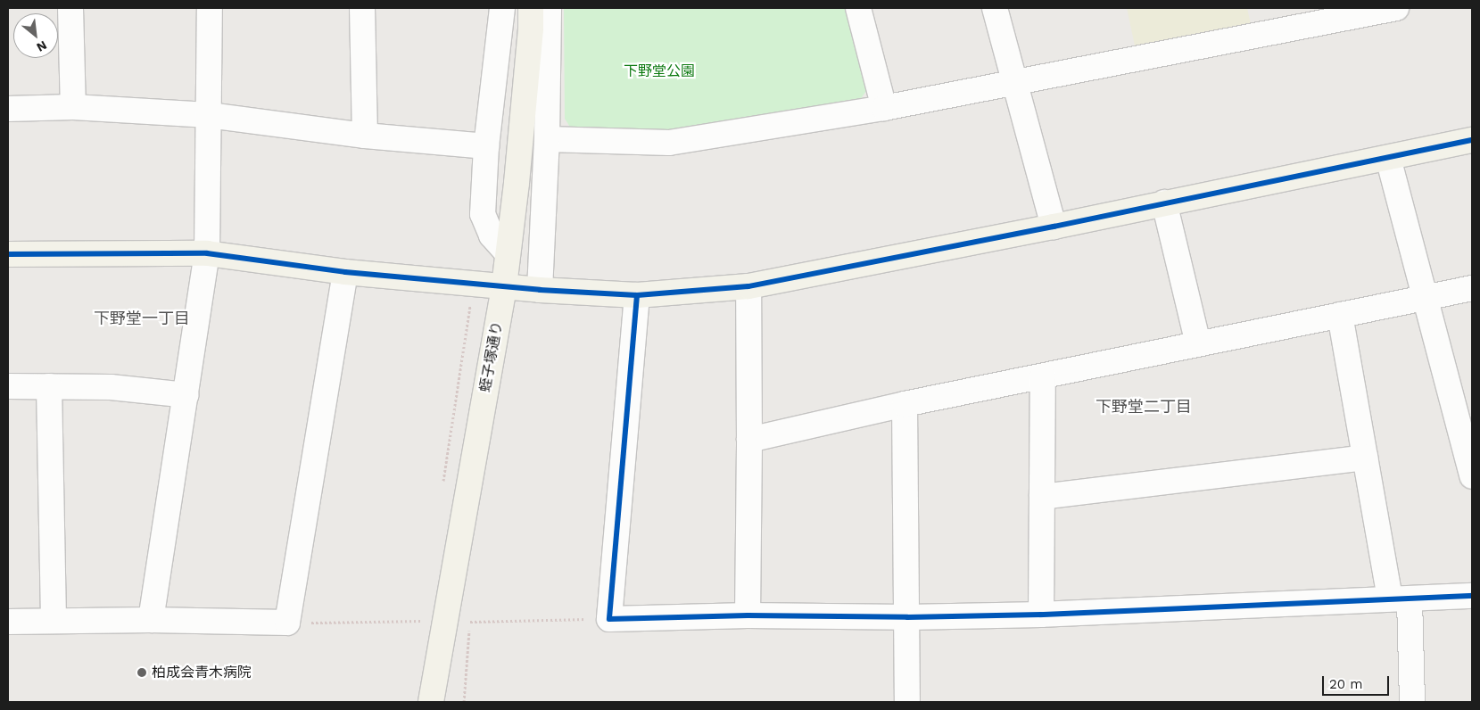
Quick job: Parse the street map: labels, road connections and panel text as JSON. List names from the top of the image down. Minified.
{"streets":{"street":["蛭子塚通り"]},"districts":["下野堂一丁目","下野堂二丁目"],"parks":["下野堂公園"],"places":["柏成会青木病院"],"scale_bar":"20 m","north":"bottom right"}
